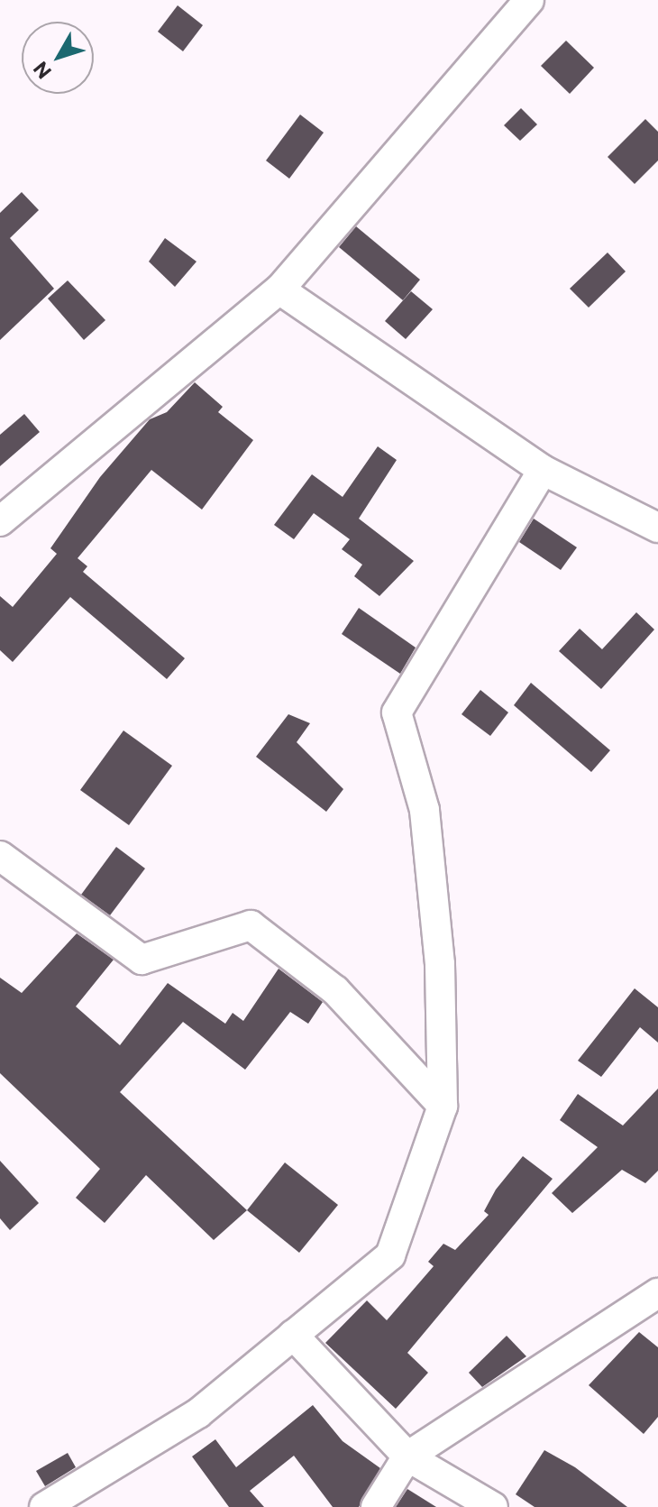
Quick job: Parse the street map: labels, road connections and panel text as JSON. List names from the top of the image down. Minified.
{"north":"bottom left"}
